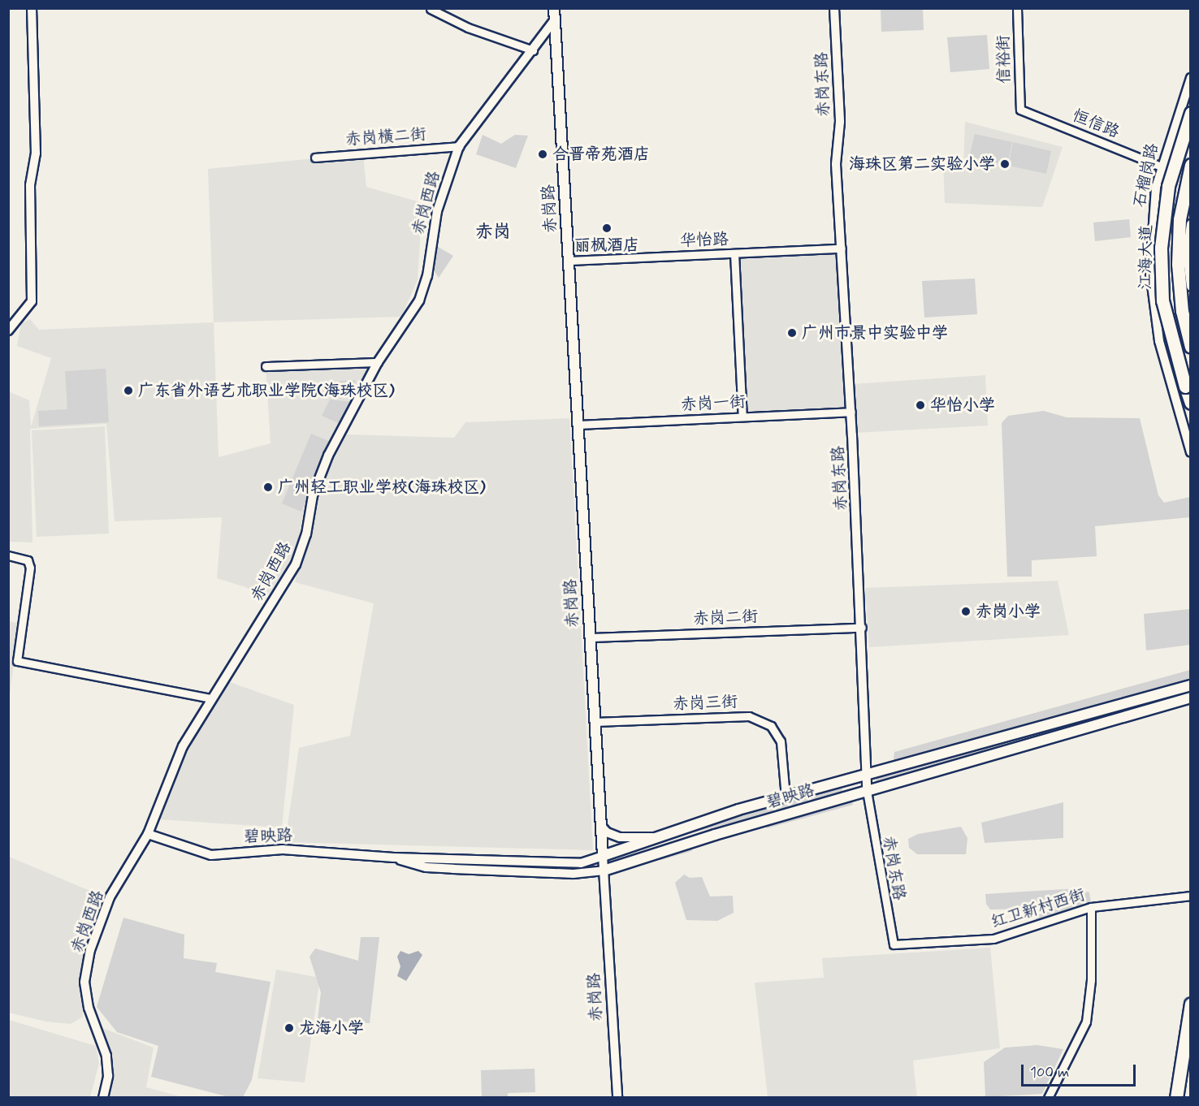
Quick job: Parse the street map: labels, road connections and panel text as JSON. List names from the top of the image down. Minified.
{"streets":{"highway":["江海大道"],"main road":["赤岗路","碧映路"],"street":["信裕街","赤岗东路","恒信路","赤岗横二街","石榴岗路","赤岗西路","华怡路","赤岗一街","赤岗二街","赤岗三街","红卫新村西街"]},"crossings":[["信裕街","恒信路"],["赤岗东路","华怡路"],["赤岗东路","赤岗一街"],["赤岗东路","赤岗二街"],["赤岗东路","碧映路"],["赤岗东路","红卫新村西街"],["恒信路","石榴岗路"],["赤岗横二街","赤岗西路"],["赤岗西路","赤岗路"],["赤岗西路","碧映路"],["赤岗路","华怡路"],["赤岗路","赤岗一街"],["赤岗路","赤岗二街"],["赤岗路","赤岗三街"],["赤岗路","碧映路"],["赤岗三街","碧映路"]],"districts":["赤岗"],"places":["合晋帝苑酒店","海珠区第二实验小学","丽枫酒店","广州市景中实验中学","广东省外语艺术职业学院(海珠校区)","华怡小学","广州轻工职业学校(海珠校区)","赤岗小学","龙海小学"],"scale_bar":"100 m"}
